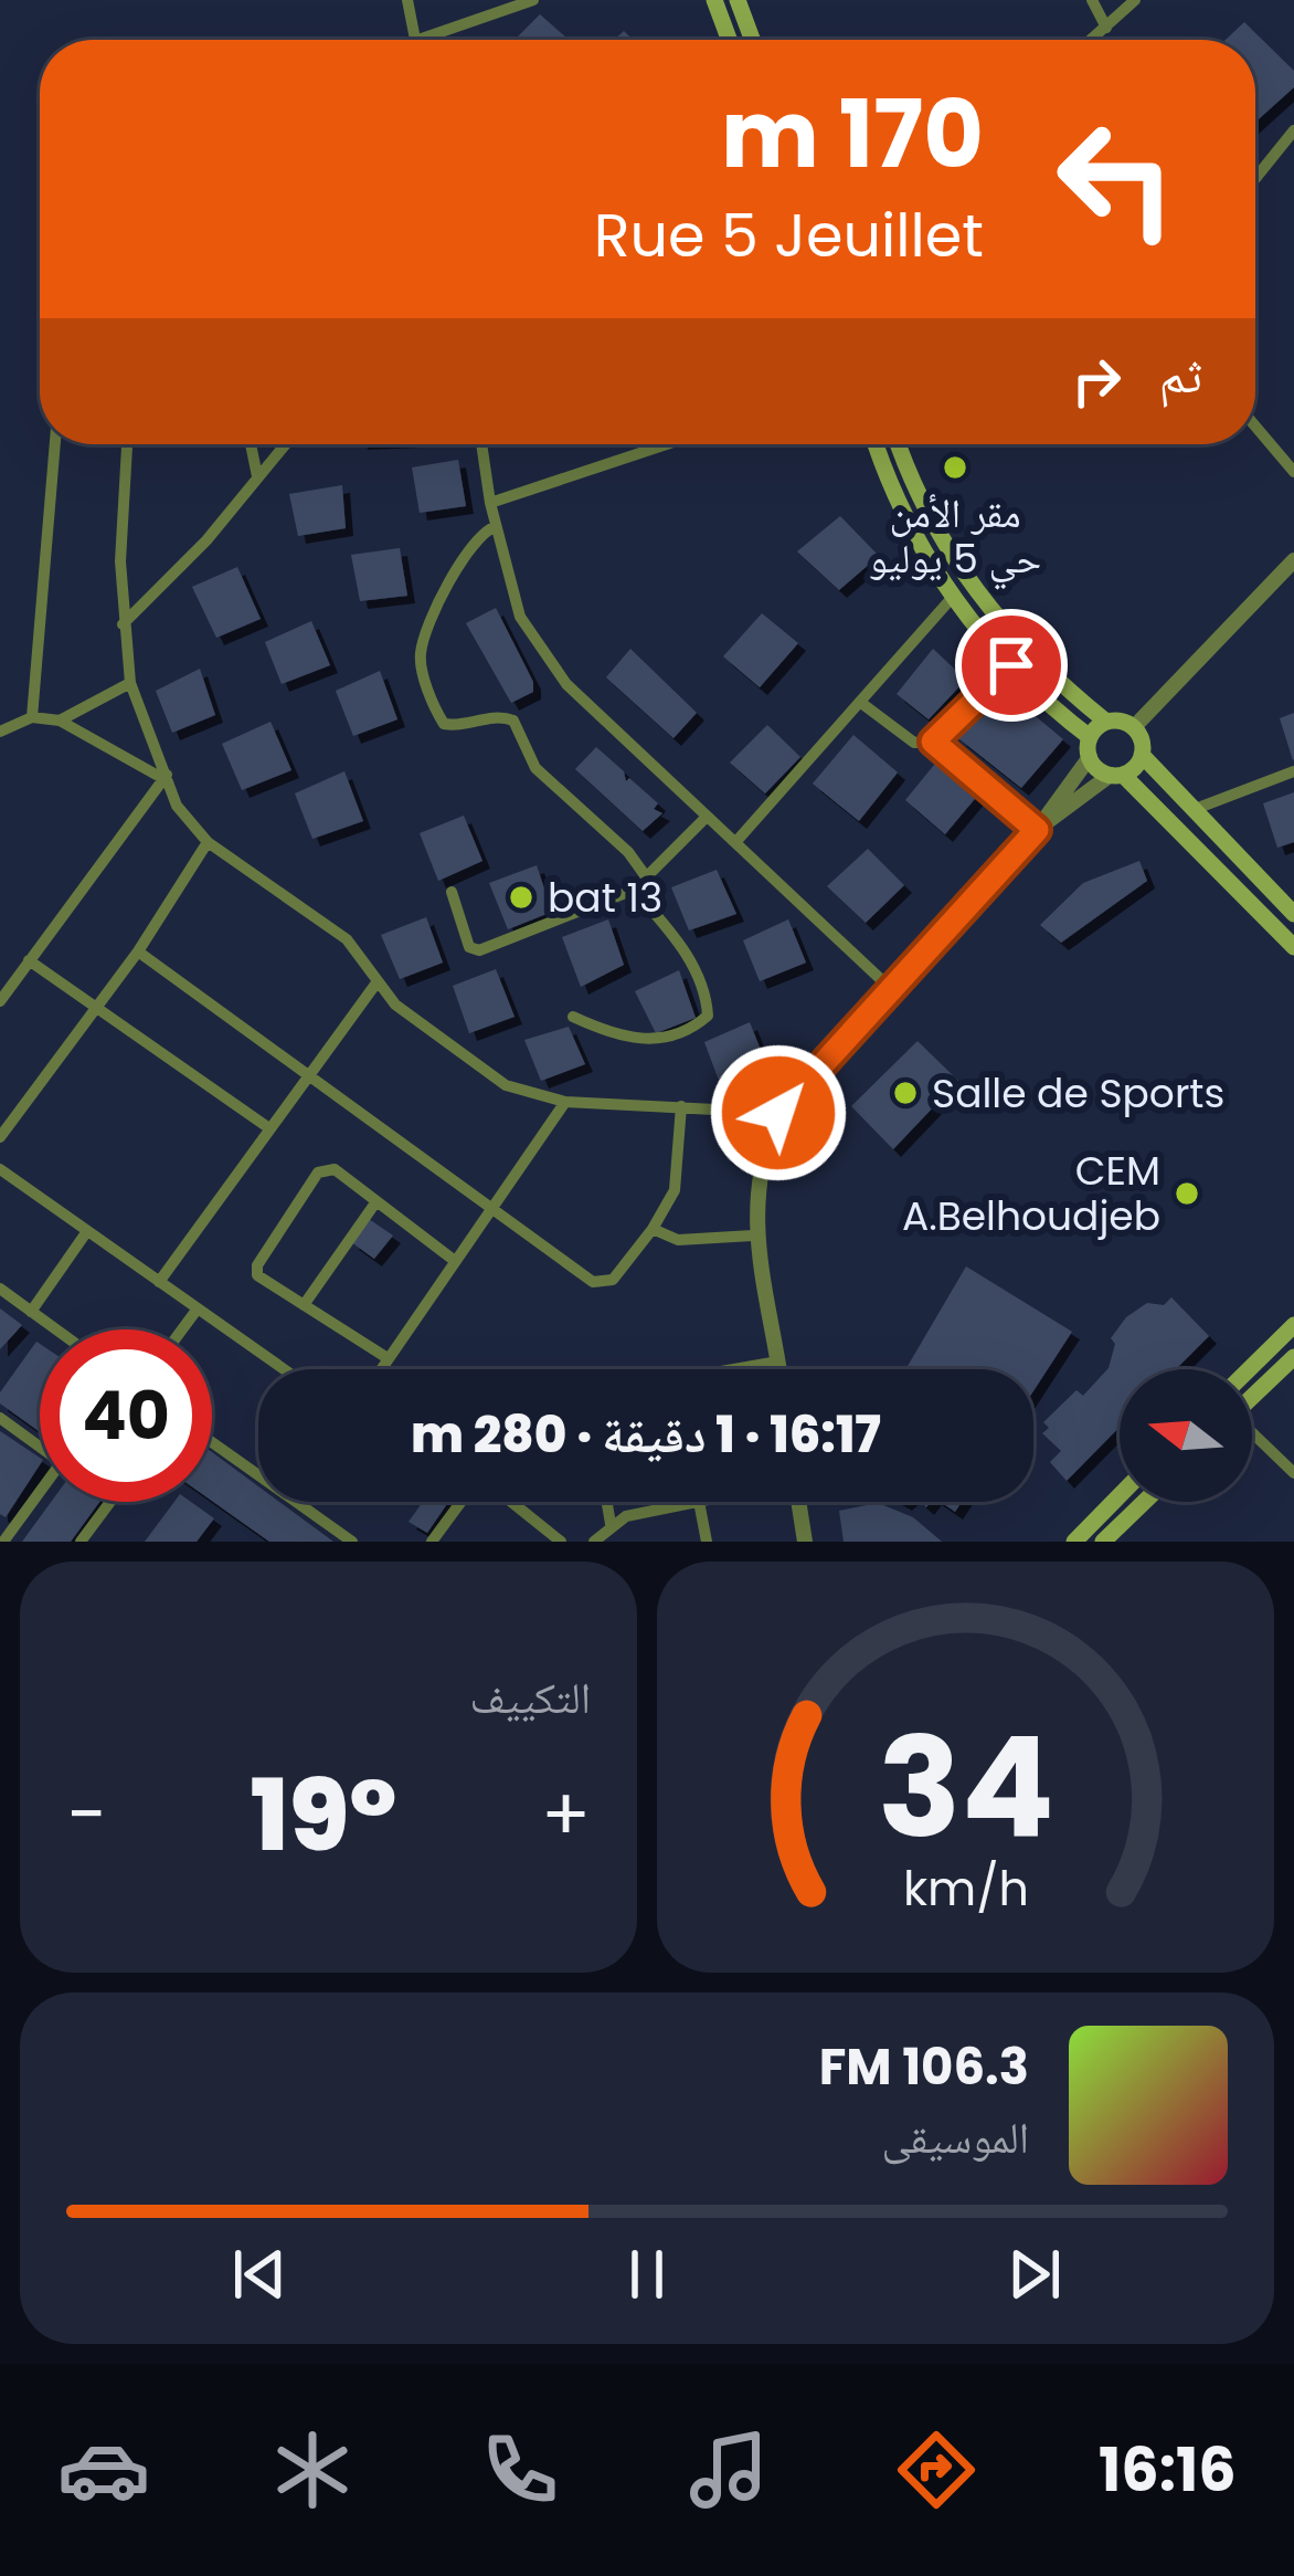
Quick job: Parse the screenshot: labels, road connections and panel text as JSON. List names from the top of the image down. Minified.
{"places":["مقر الأمن حي 5 يوليو","bat 13","Salle de Sports","CEM A.Belhoudjeb"],"north":"left","page":{"turn":["170 m","Rue 5 Jeuillet"],"then":"ثم","limit":"40","trip":"16:17 · 1 دقيقة · 280 m","tile":"التكييف","heat":["−","19°","+"],"song":["106.3 FM","الموسيقى"],"tabs":"16:16","gauge":["34","km/h"]}}
